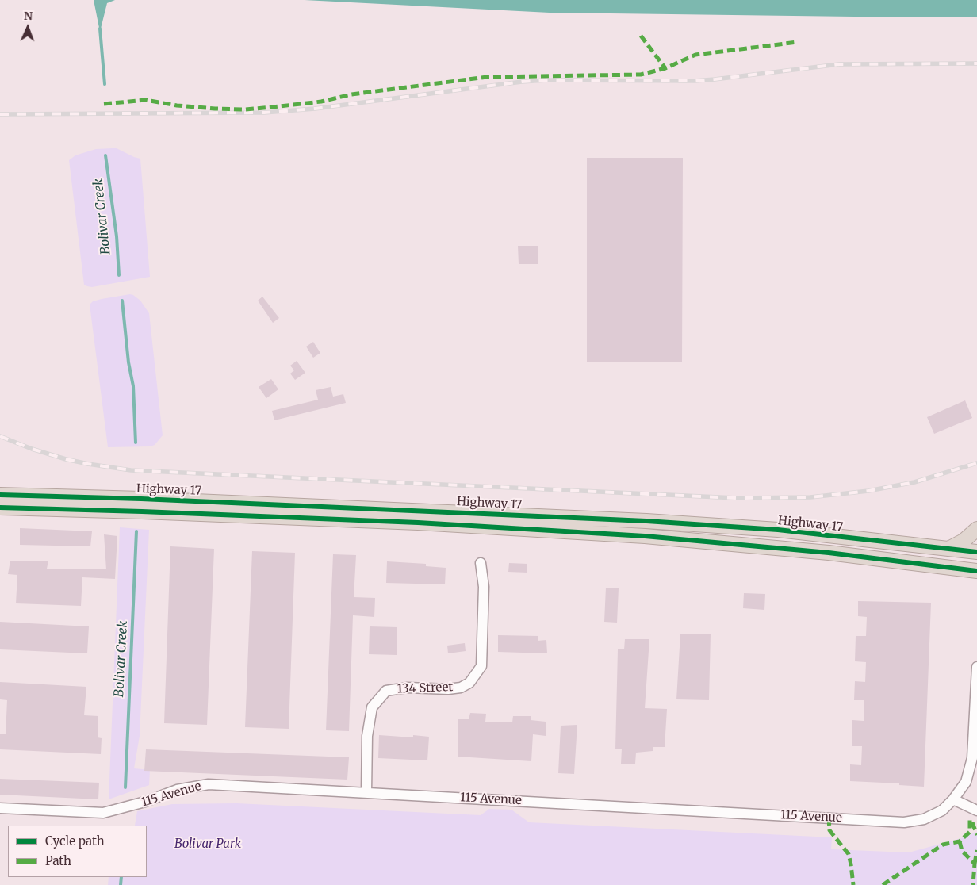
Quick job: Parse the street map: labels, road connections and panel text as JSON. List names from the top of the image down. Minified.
{"streets":{"highway":["Highway 17"],"street":["134 Street","115 Avenue"]},"crossings":[["134 Street","115 Avenue"]],"water":["Bolivar Creek"],"parks":["Bolivar Park"],"legend":["Cycle path","Path"],"north":"top"}
